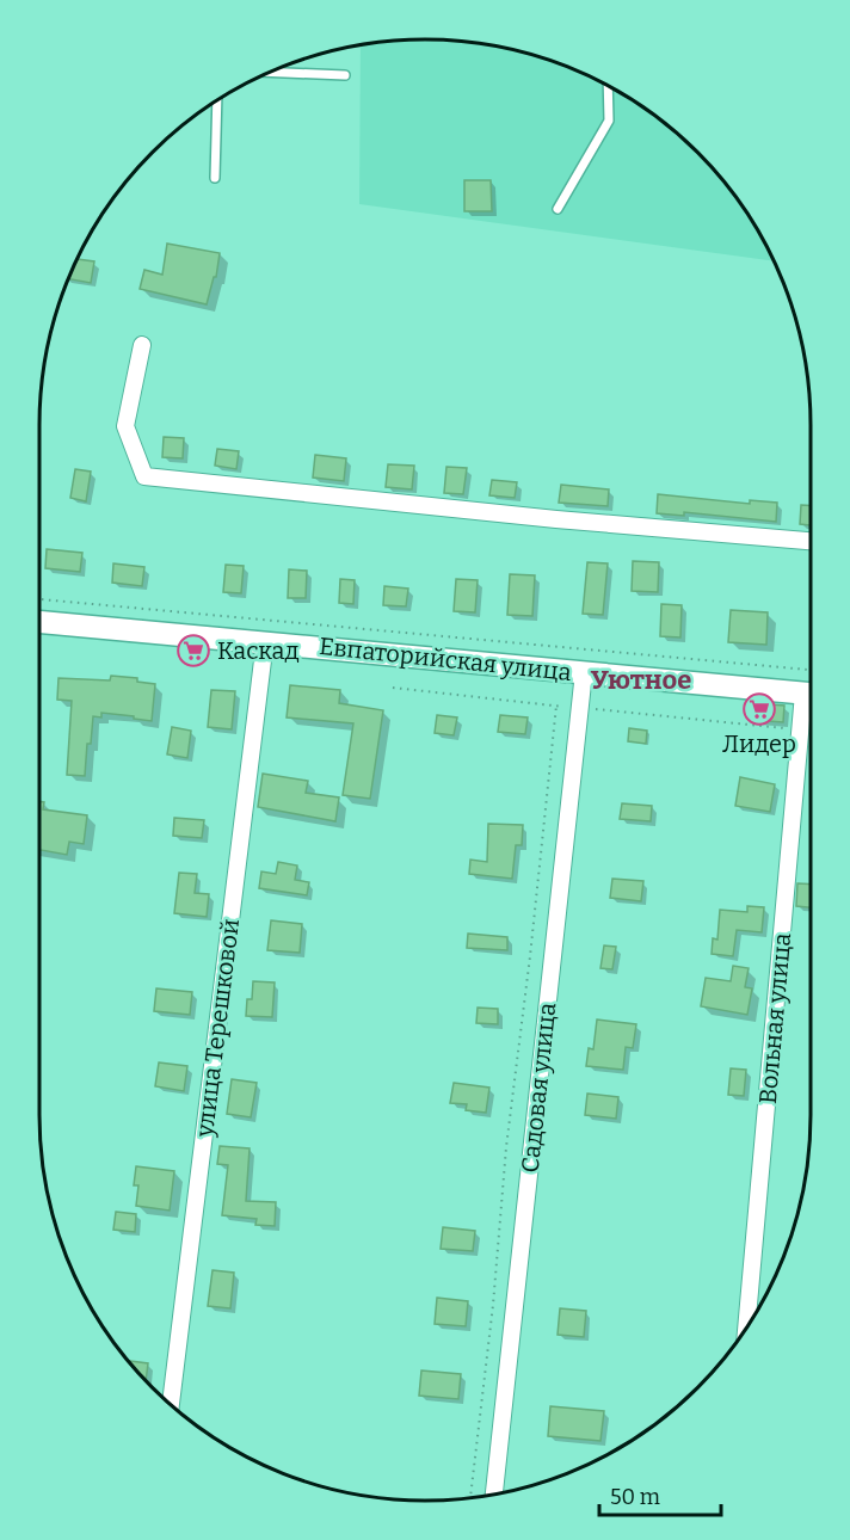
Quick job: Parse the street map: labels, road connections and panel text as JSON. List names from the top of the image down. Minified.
{"streets":{"main road":["Евпаторийская улица"],"street":["Вольная улица","улица Терешковой","Садовая улица"]},"crossings":[["Евпаторийская улица","улица Терешковой"],["Евпаторийская улица","Садовая улица"]],"districts":["Уютное"],"places":{"supermarket":["Каскад","Лидер"]},"scale_bar":"50 m"}
